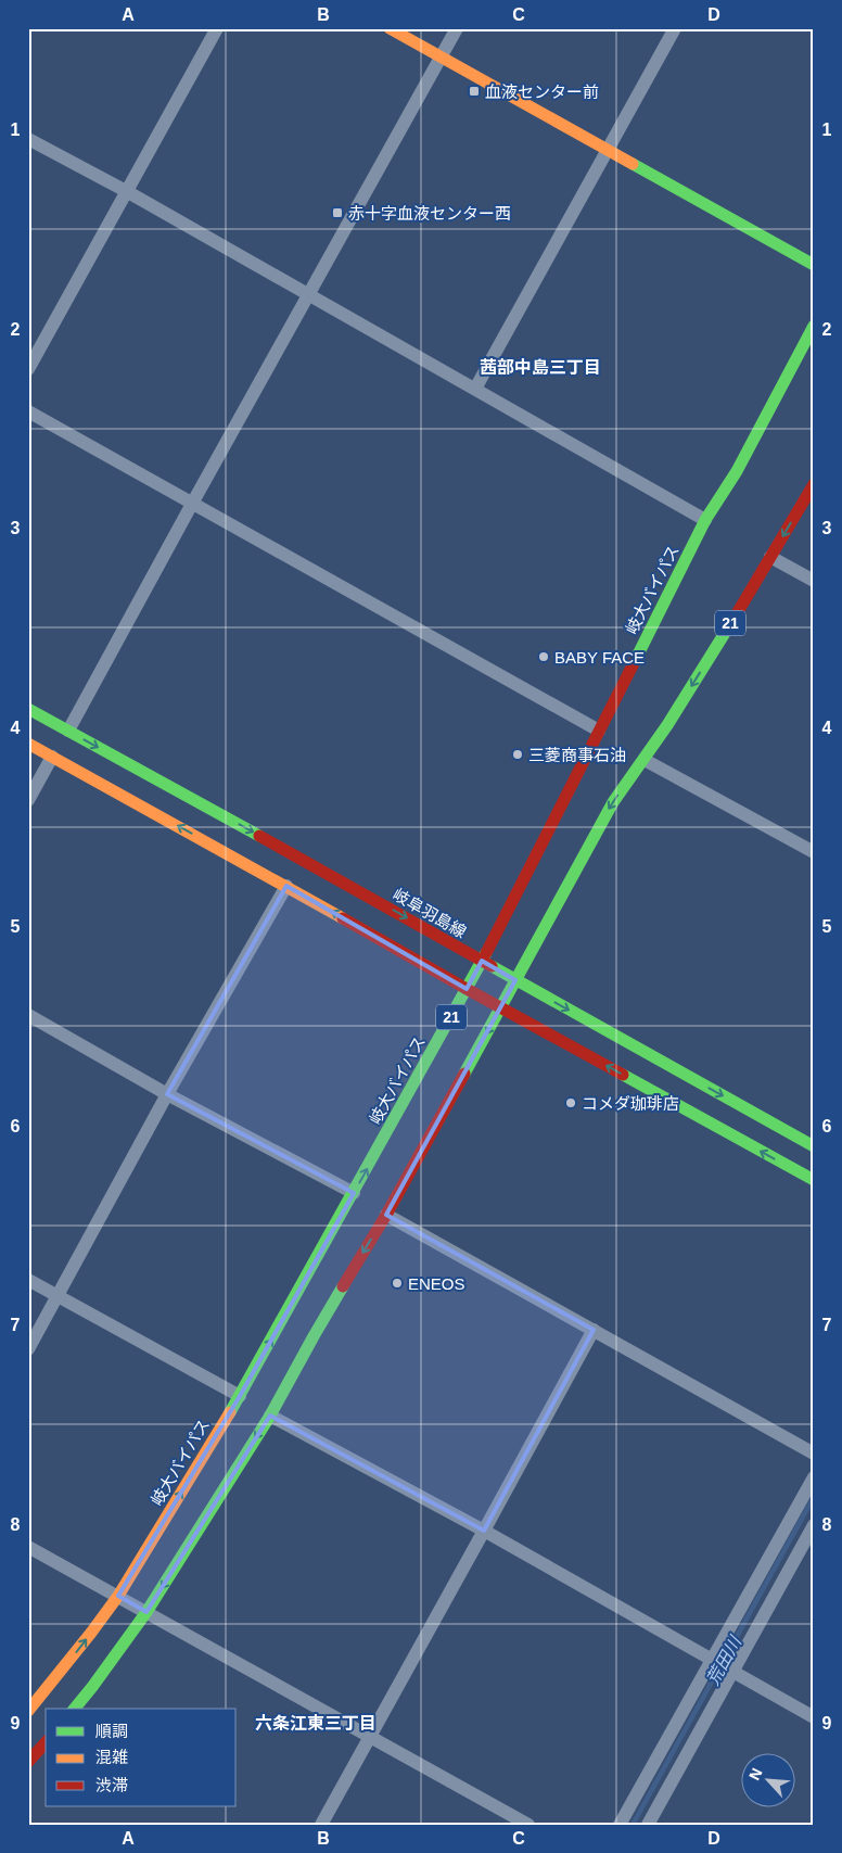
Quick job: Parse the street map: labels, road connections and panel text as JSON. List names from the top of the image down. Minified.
{"streets":{"main road":["岐大バイパス","21","岐阜羽島線"]},"crossings":[["岐大バイパス","岐阜羽島線"],["21","岐阜羽島線"]],"districts":["茜部中島三丁目","六条江東三丁目"],"water":["荒田川"],"places":{"transit":["血液センター前","赤十字血液センター西"],"other":["BABY FACE","三菱商事石油","コメダ珈琲店","ENEOS"]},"legend":["順調","混雑","渋滞"],"north":"top left","grid":{"columns":["A","B","C","D"],"rows":["1","2","3","4","5","6","7","8","9"]}}
